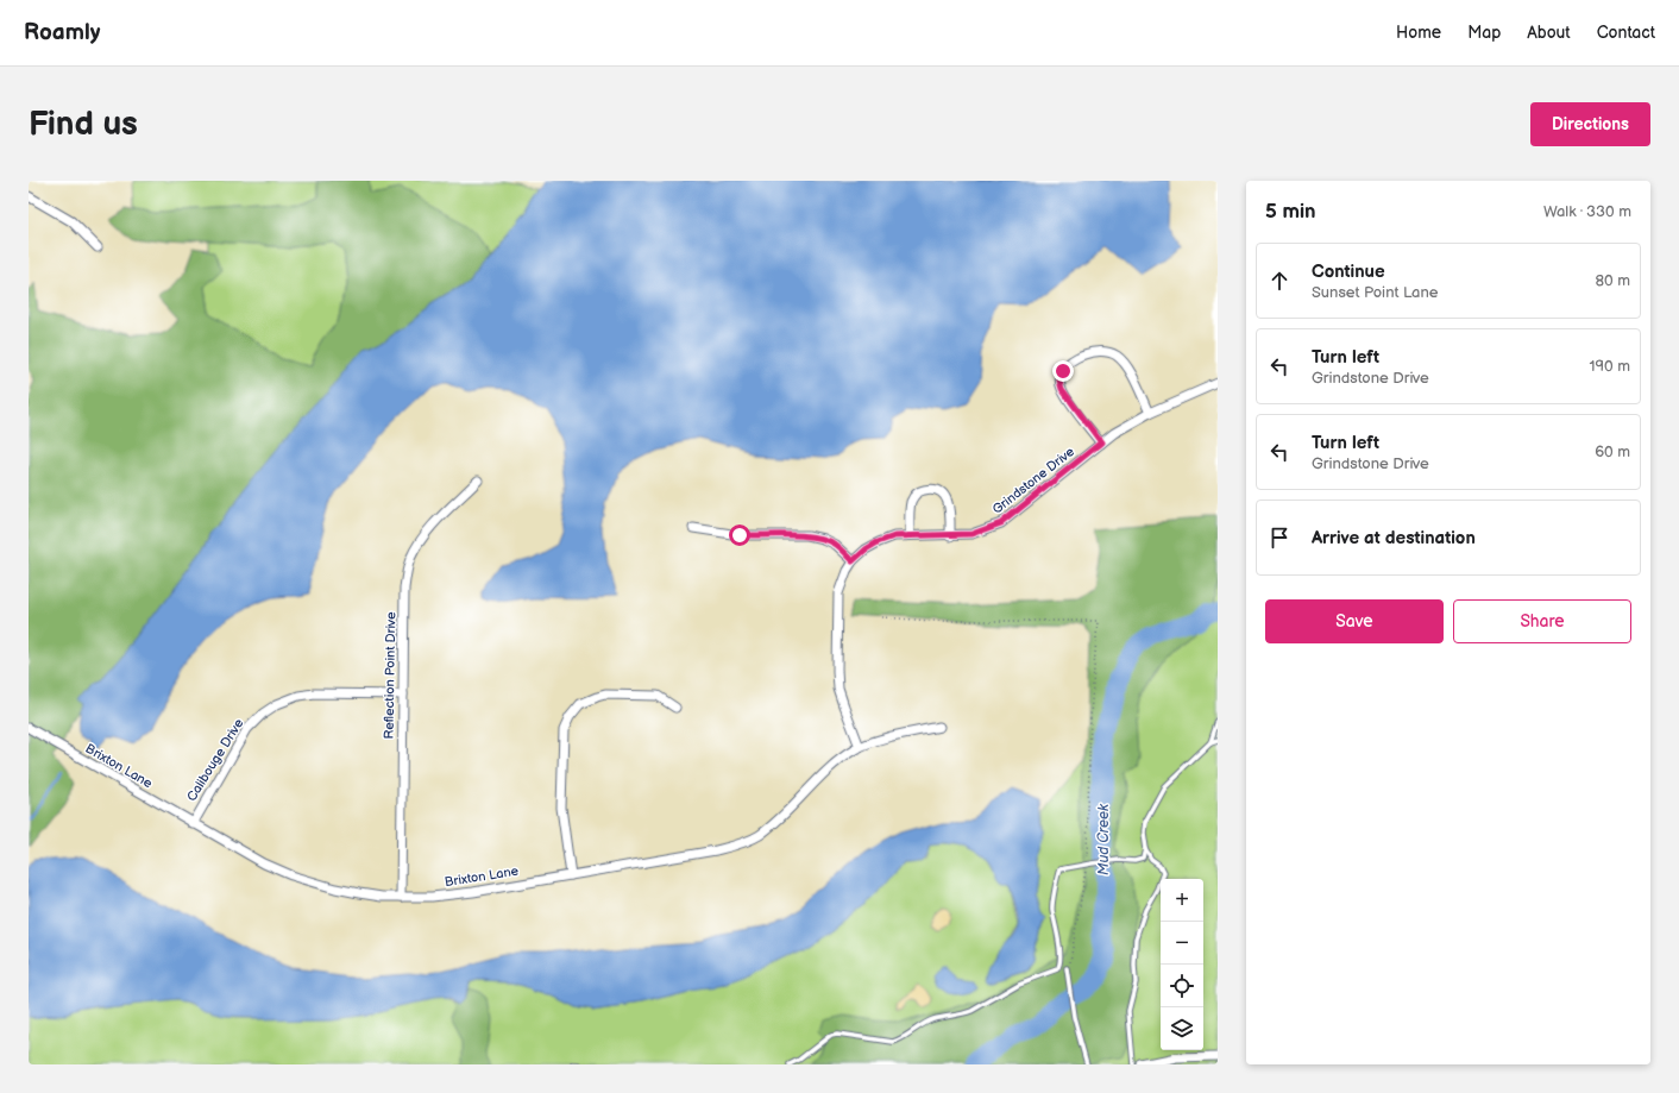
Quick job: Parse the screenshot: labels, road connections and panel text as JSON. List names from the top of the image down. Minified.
{"streets":{"street":["Grindstone Drive","Reflection Point Drive","Calibouge Drive","Brixton Lane"]},"crossings":[["Reflection Point Drive","Calibouge Drive"],["Reflection Point Drive","Brixton Lane"],["Calibouge Drive","Brixton Lane"]],"water":["Mud Creek"],"page":{"header":"Roamly","nav":["Home","Map","About","Contact"],"buttons":["Directions",["Save","Share"]],"title":"Find us","heading":["5 min","Walk · 330 m"],"list":[["Continue","Sunset Point Lane","80 m"],["Turn left","Grindstone Drive","190 m"],["Turn left","Grindstone Drive","60 m"],"Arrive at destination"],"map_buttons":["+","−"]}}
